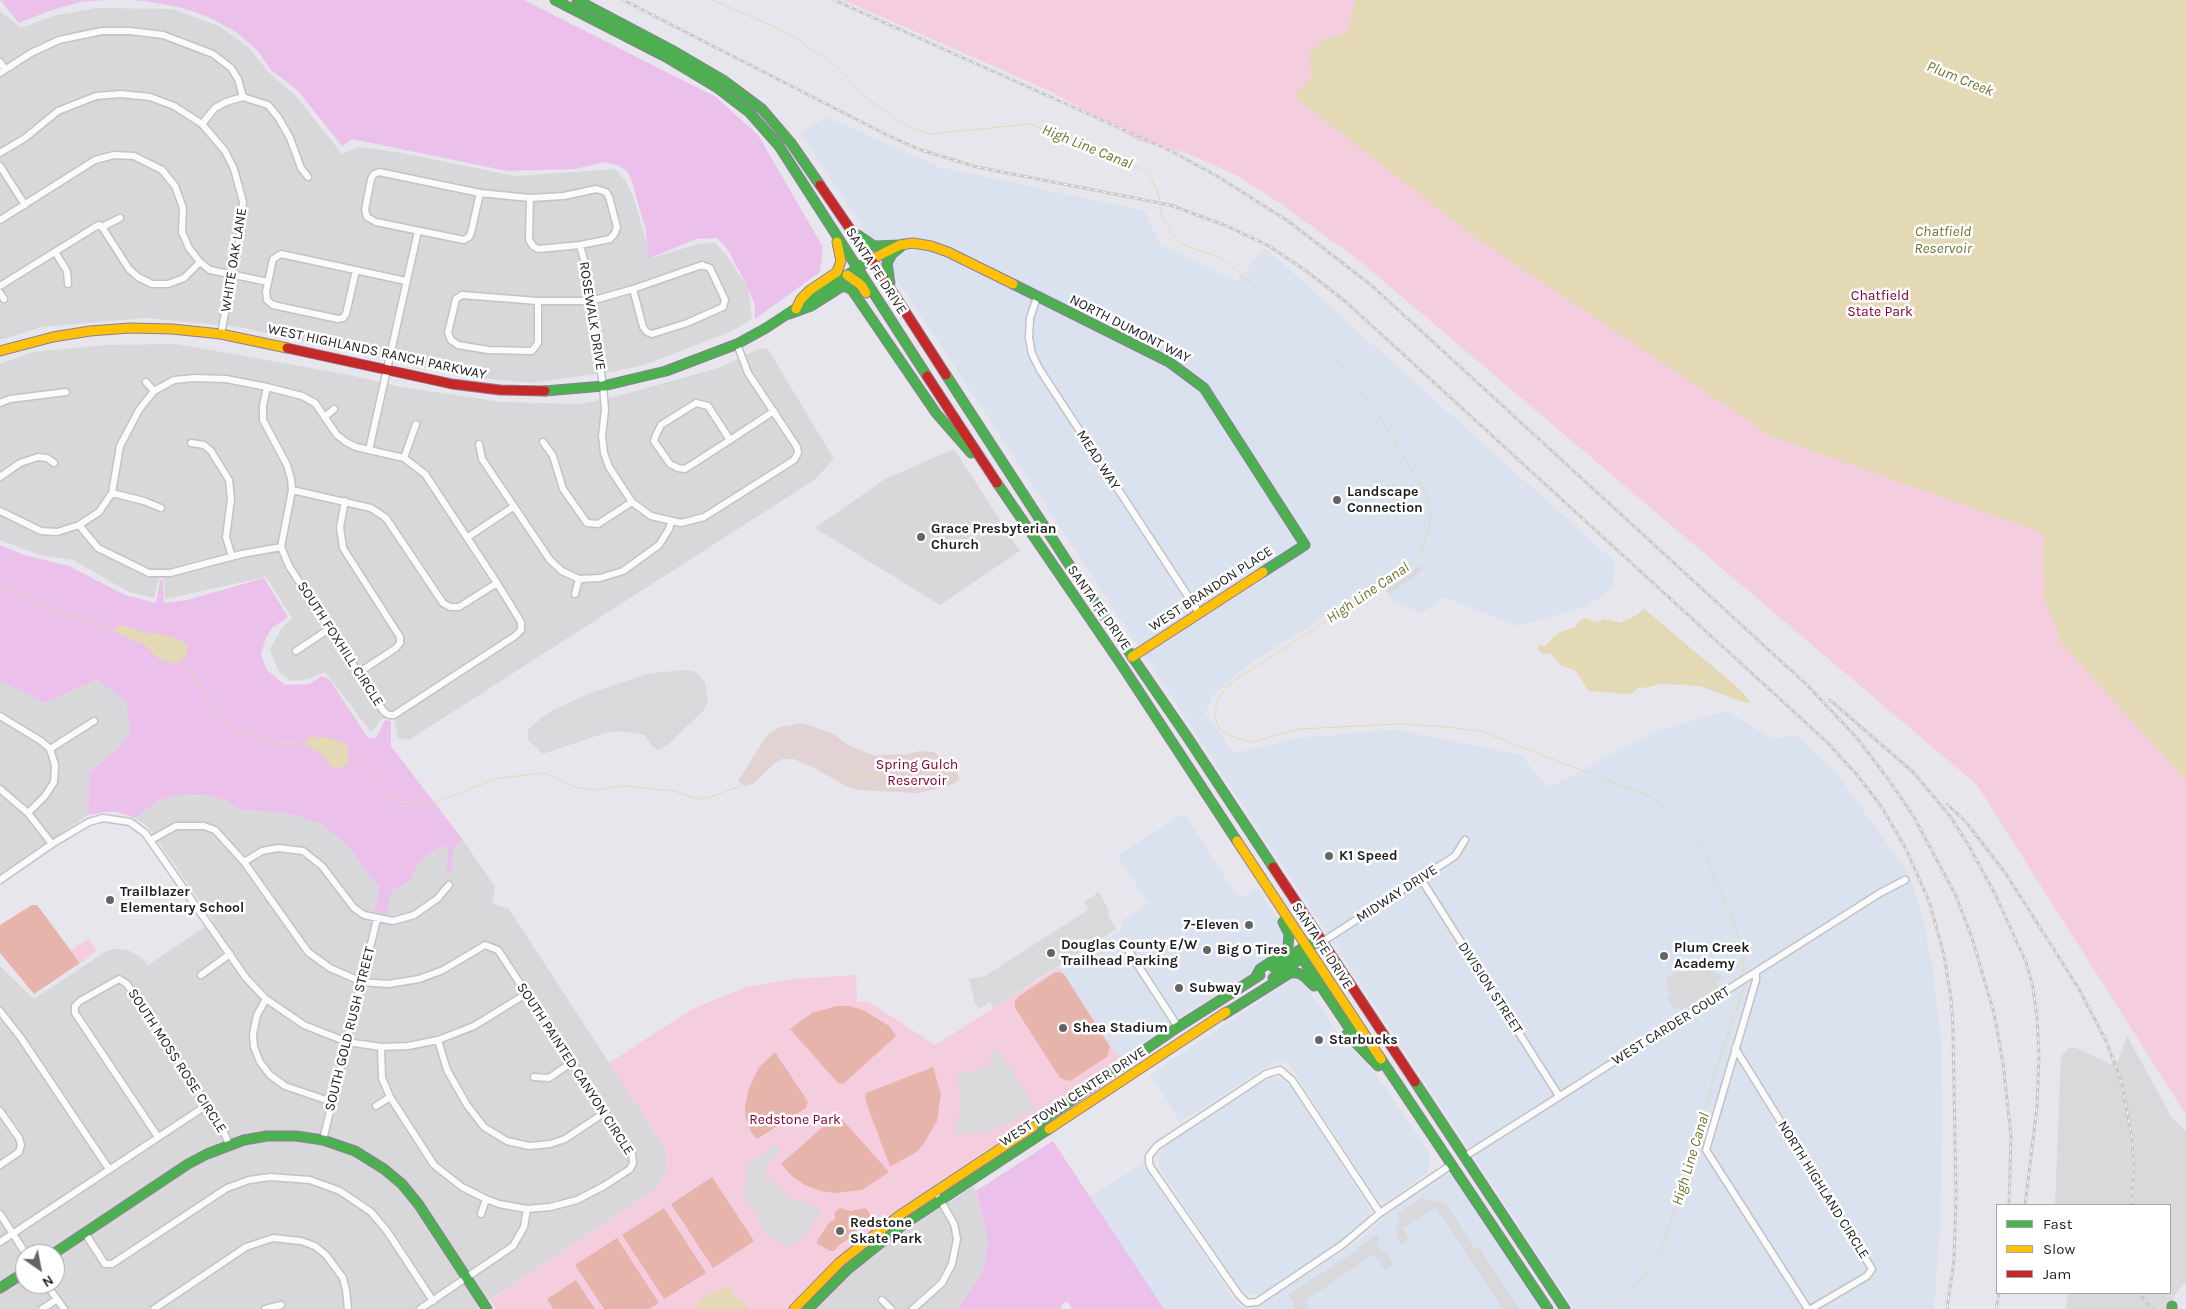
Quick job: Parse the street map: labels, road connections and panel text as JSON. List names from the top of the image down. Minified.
{"streets":{"main road":["SANTA FE DRIVE","NORTH DUMONT WAY","WEST HIGHLANDS RANCH PARKWAY","WEST BRANDON PLACE","WEST TOWN CENTER DRIVE"],"street":["WHITE OAK LANE","ROSEWALK DRIVE","MEAD WAY","SOUTH FOXHILL CIRCLE","MIDWAY DRIVE","DIVISION STREET","WEST CARDER COURT","SOUTH GOLD RUSH STREET","SOUTH MOSS ROSE CIRCLE","SOUTH PAINTED CANYON CIRCLE","NORTH HIGHLAND CIRCLE"]},"crossings":[["WHITE OAK LANE","WEST HIGHLANDS RANCH PARKWAY"],["SANTA FE DRIVE","NORTH DUMONT WAY"],["SANTA FE DRIVE","WEST HIGHLANDS RANCH PARKWAY"],["SANTA FE DRIVE","WEST BRANDON PLACE"],["SANTA FE DRIVE","MIDWAY DRIVE"],["SANTA FE DRIVE","WEST CARDER COURT"],["SANTA FE DRIVE","WEST TOWN CENTER DRIVE"],["ROSEWALK DRIVE","WEST HIGHLANDS RANCH PARKWAY"],["NORTH DUMONT WAY","MEAD WAY"],["NORTH DUMONT WAY","WEST BRANDON PLACE"],["MEAD WAY","WEST BRANDON PLACE"],["MIDWAY DRIVE","DIVISION STREET"],["MIDWAY DRIVE","WEST TOWN CENTER DRIVE"],["DIVISION STREET","WEST CARDER COURT"],["WEST CARDER COURT","NORTH HIGHLAND CIRCLE"],["SOUTH GOLD RUSH STREET","SOUTH PAINTED CANYON CIRCLE"]],"water":["Plum Creek","High Line Canal","Chatfield Reservoir"],"parks":["Chatfield State Park","Spring Gulch Reservoir","Redstone Park"],"places":["Landscape Connection","Grace Presbyterian Church","K1 Speed","Trailblazer Elementary School","7-Eleven","Big O Tires","Douglas County E/W Trailhead Parking","Plum Creek Academy","Subway","Shea Stadium","Starbucks","Redstone Skate Park"],"legend":["Fast","Slow","Jam"],"north":"bottom right"}
